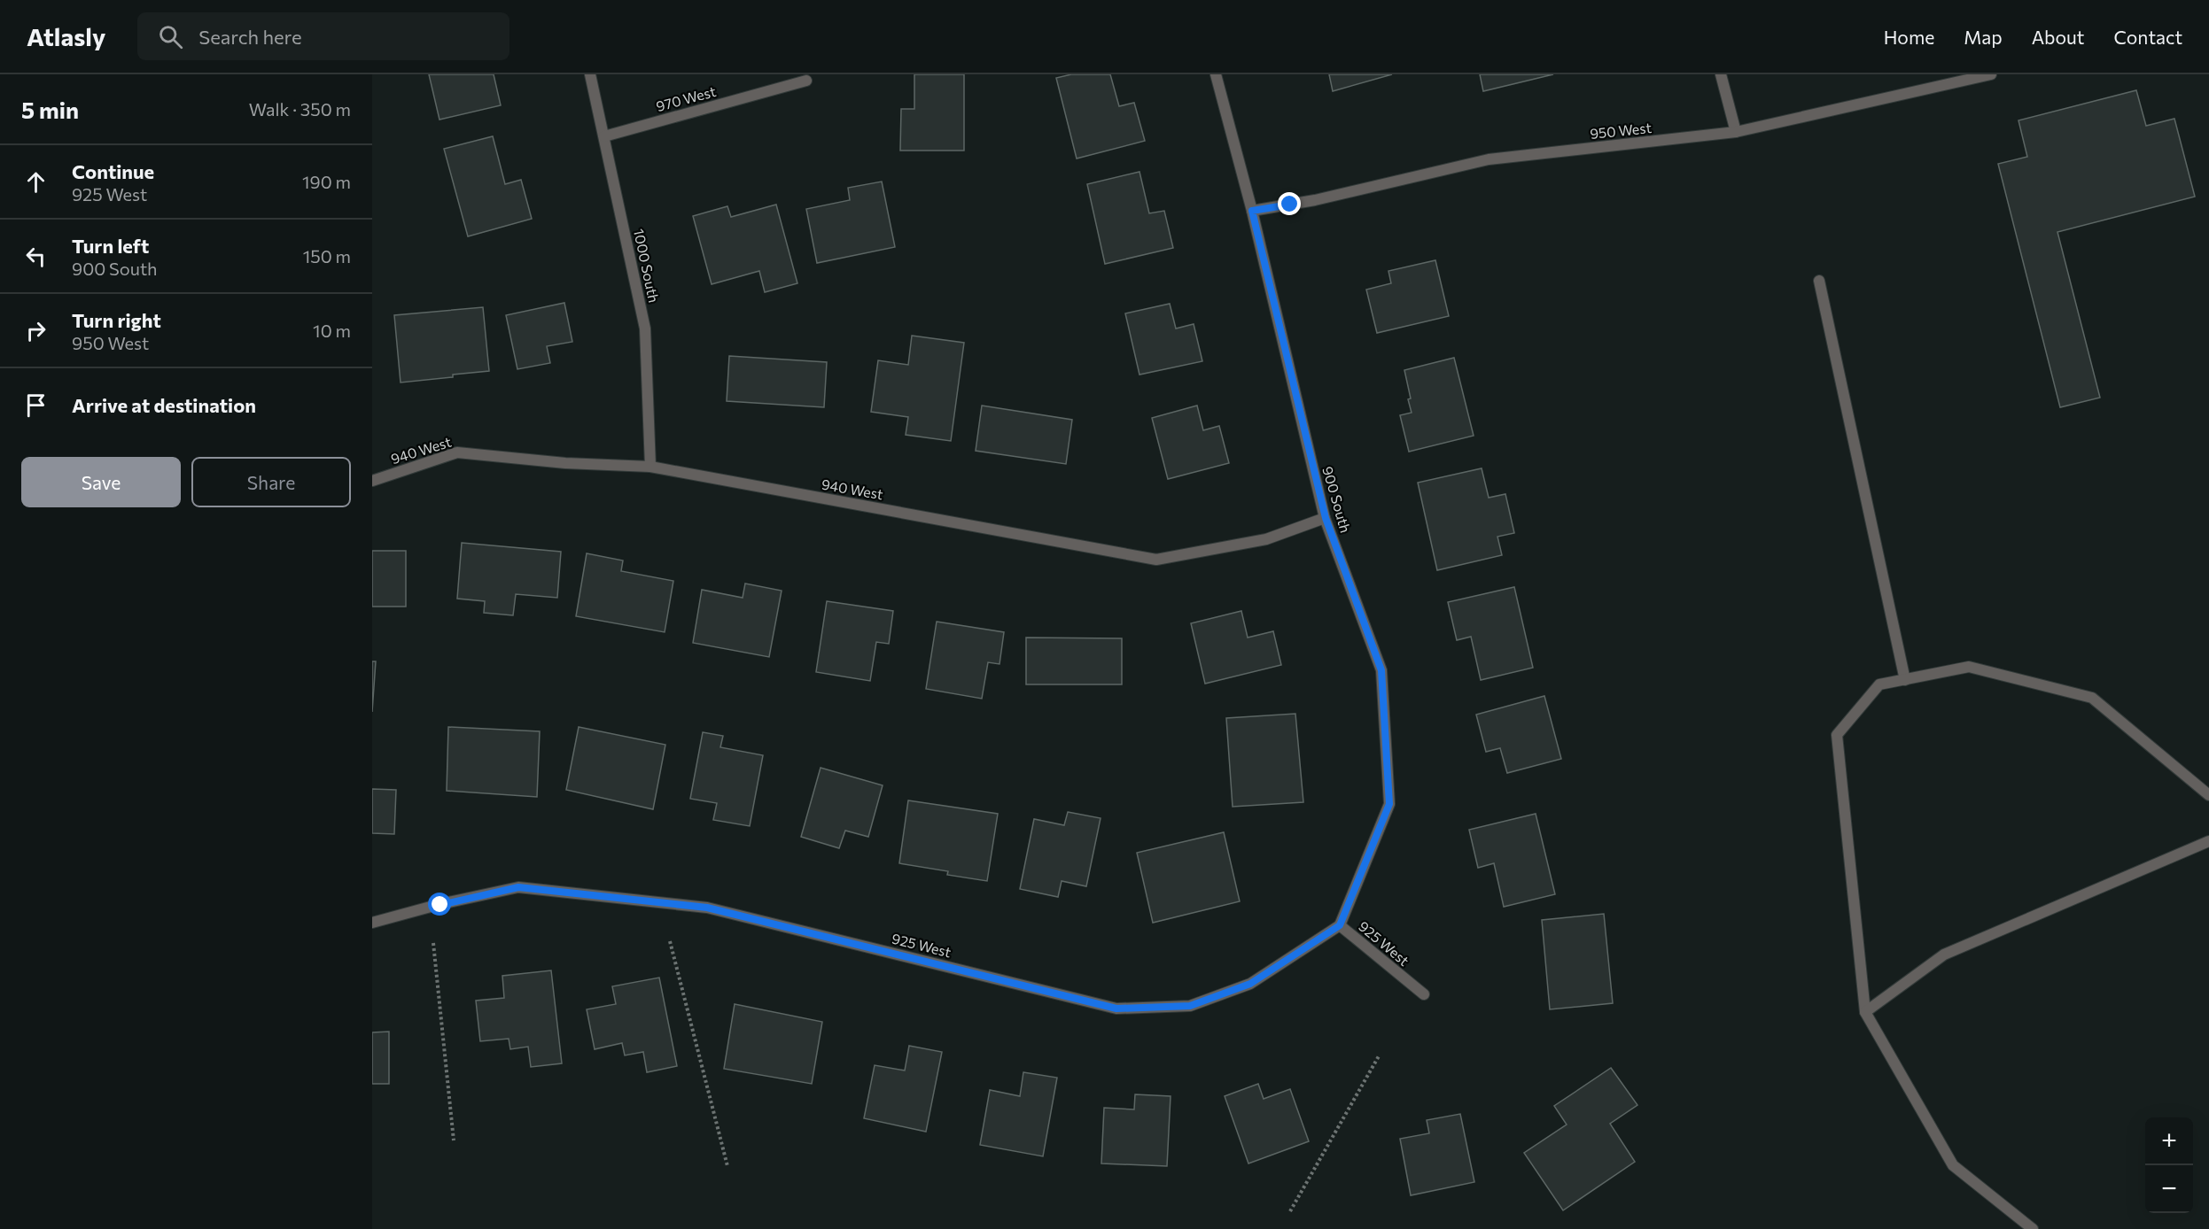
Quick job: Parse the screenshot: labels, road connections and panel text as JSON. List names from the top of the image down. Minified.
{"streets":{"street":["970 West","950 West","1000 South","940 West","900 South","925 West"]},"crossings":[["970 West","1000 South"],["950 West","900 South"],["1000 South","940 West"],["940 West","900 South"],["900 South","925 West"]],"page":{"header":"Atlasly","search":"Search here","nav":["Home","Map","About","Contact"],"heading":["5 min","Walk · 350 m"],"list":[["Continue","925 West","190 m"],["Turn left","900 South","150 m"],["Turn right","950 West","10 m"],"Arrive at destination"],"buttons":["Save","Share"],"map_buttons":["+","−"]}}
